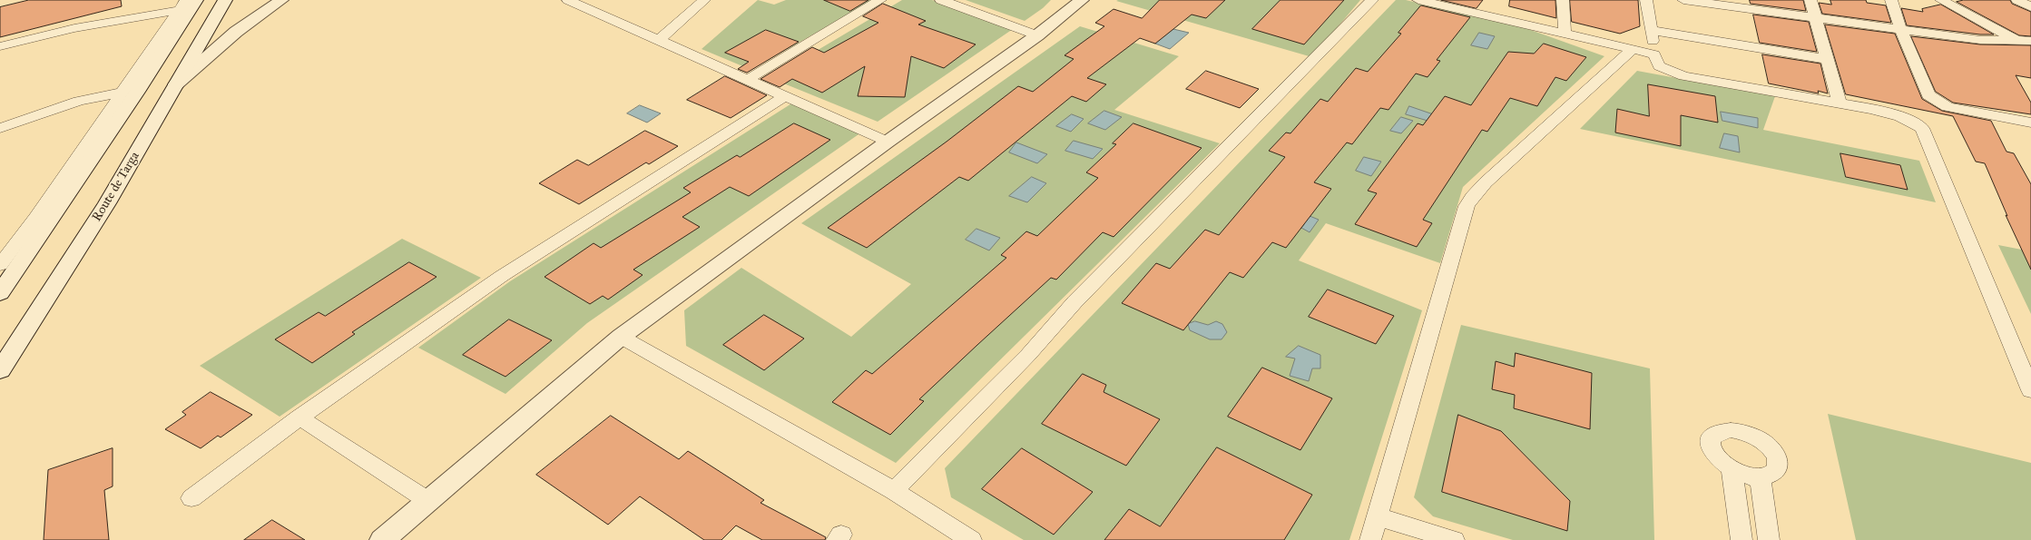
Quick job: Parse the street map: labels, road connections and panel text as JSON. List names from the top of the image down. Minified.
{"streets":{"main road":["Route de Targa"]}}
